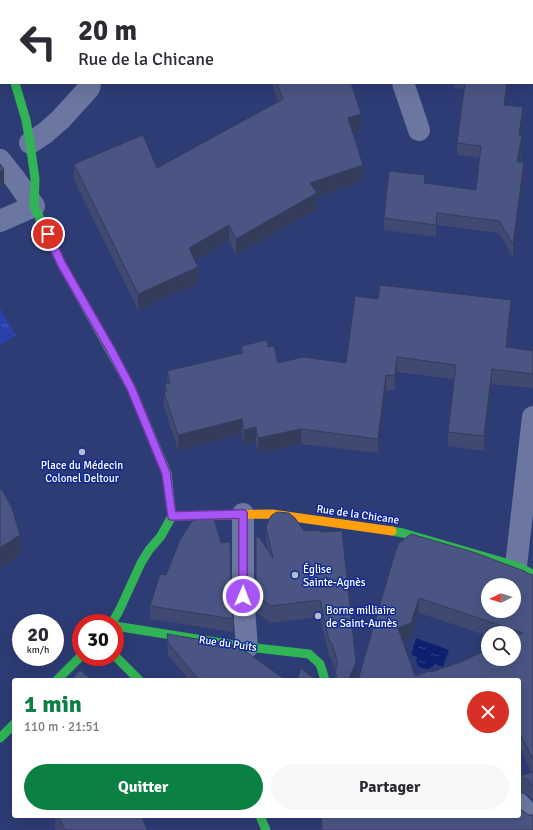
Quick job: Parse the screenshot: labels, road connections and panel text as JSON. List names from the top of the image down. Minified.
{"streets":{"street":["Rue de la Chicane","Rue du Puits"]},"places":["Place du Médecin Colonel Deltour","Église Sainte-Agnès","Borne milliaire de Saint-Aunès"],"north":"left","page":{"turn":["20 m","Rue de la Chicane"],"speed":"20 km/h","limit":"30","heading":["1 min","110 m · 21:51"],"buttons":["Quitter","Partager"]}}
